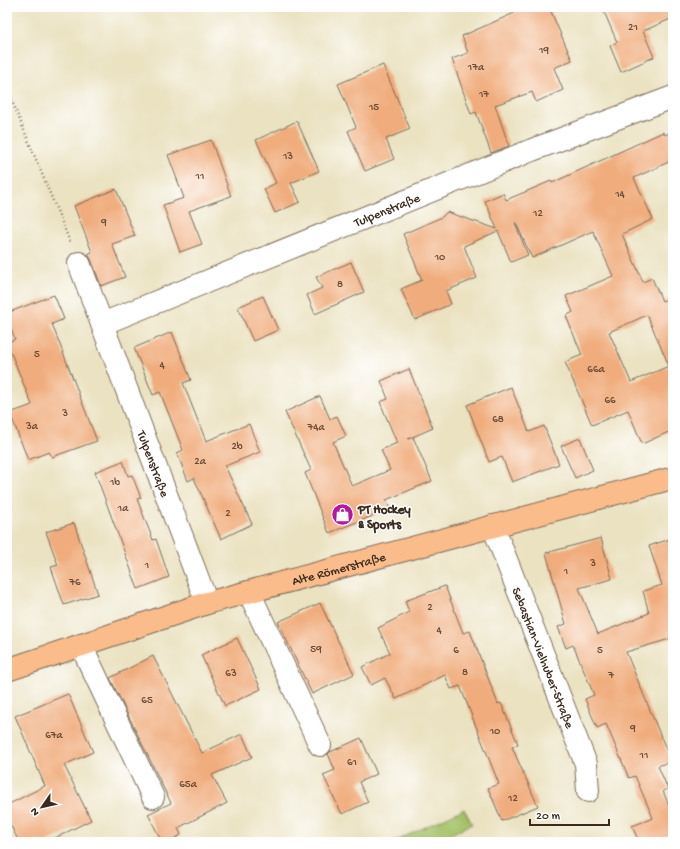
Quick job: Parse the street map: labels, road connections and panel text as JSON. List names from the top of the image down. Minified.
{"streets":{"main road":["Alte Römerstraße"],"street":["Tulpenstraße","Sebastian-Vielhuber-Straße"]},"crossings":[["Tulpenstraße","Alte Römerstraße"],["Alte Römerstraße","Sebastian-Vielhuber-Straße"]],"places":{"shop":["PT Hockey & Sports"]},"house_numbers":["21","19","17a","17","15","13","11","14","12","9","10","8","5","4","66a","66","3","68","3a","74a","2b","2a","1b","1a","2","3","1","1","76","2","4","59","6","5","8","63","7","65","9","10","67a","11","61","65a","12"],"scale_bar":"20 m","north":"bottom left"}
